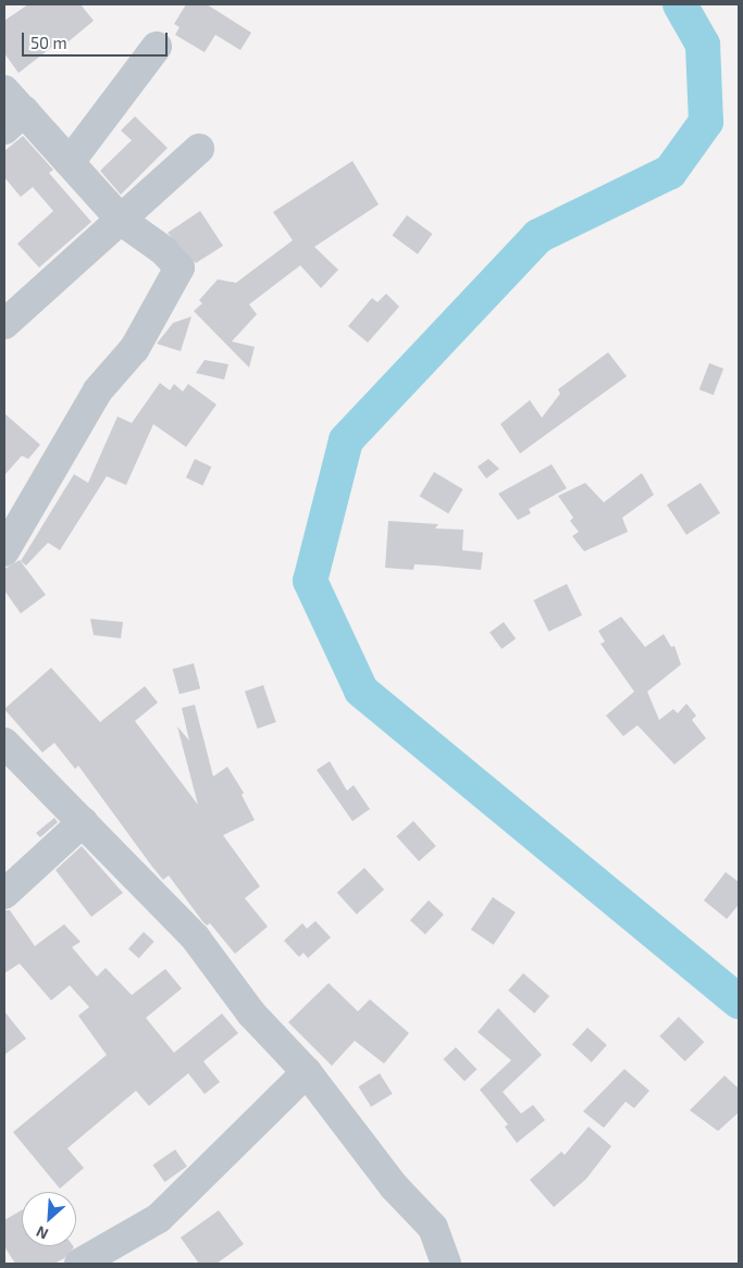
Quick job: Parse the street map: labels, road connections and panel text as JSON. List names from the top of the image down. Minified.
{"scale_bar":"50 m","north":"bottom left"}
